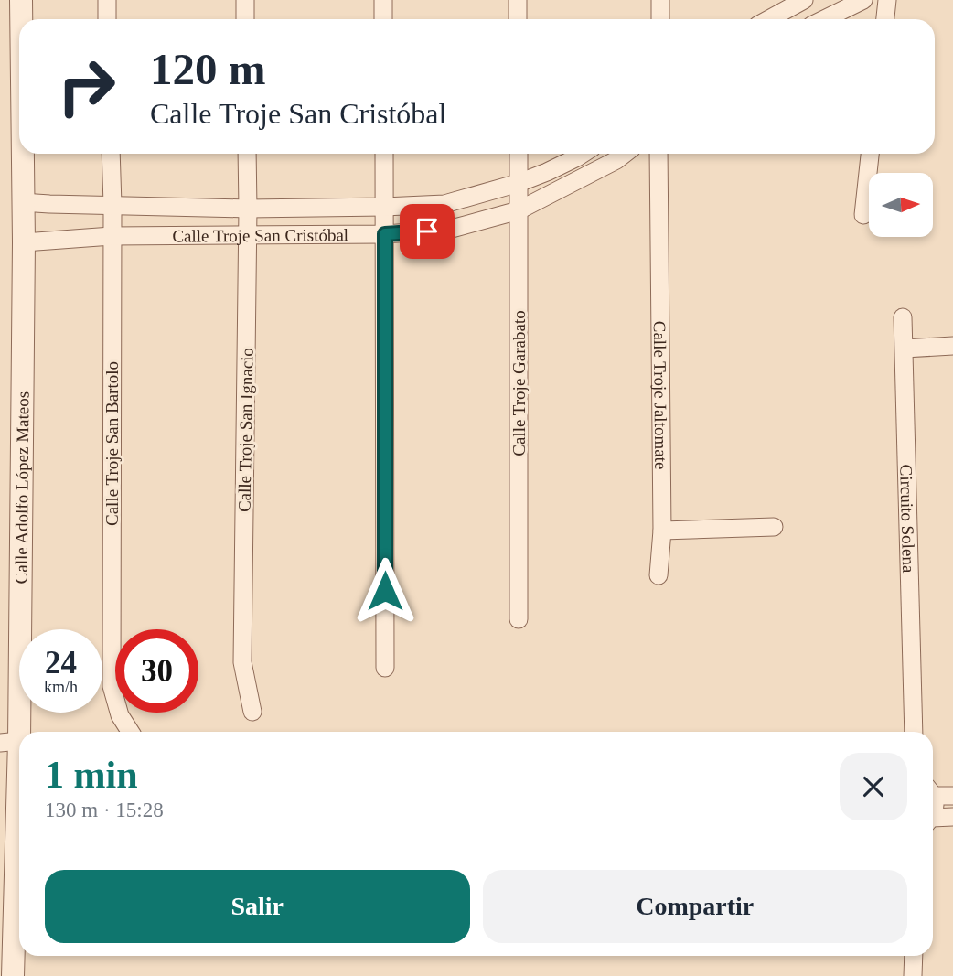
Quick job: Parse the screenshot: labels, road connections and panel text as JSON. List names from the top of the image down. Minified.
{"streets":{"street":["Calle Troje San Cristóbal","Calle Troje Garabato","Calle Troje Jaltomate","Calle Troje San Ignacio","Calle Troje San Bartolo","Calle Adolfo López Mateos","Circuito Solena"]},"crossings":[["Calle Troje San Cristóbal","Calle Troje Garabato"],["Calle Troje San Cristóbal","Calle Troje San Ignacio"],["Calle Troje San Cristóbal","Calle Troje San Bartolo"],["Calle Troje San Cristóbal","Calle Adolfo López Mateos"]],"north":"right","page":{"turn":["120 m","Calle Troje San Cristóbal"],"speed":"24 km/h","limit":"30","heading":["1 min","130 m · 15:28"],"buttons":["Salir","Compartir"]}}
